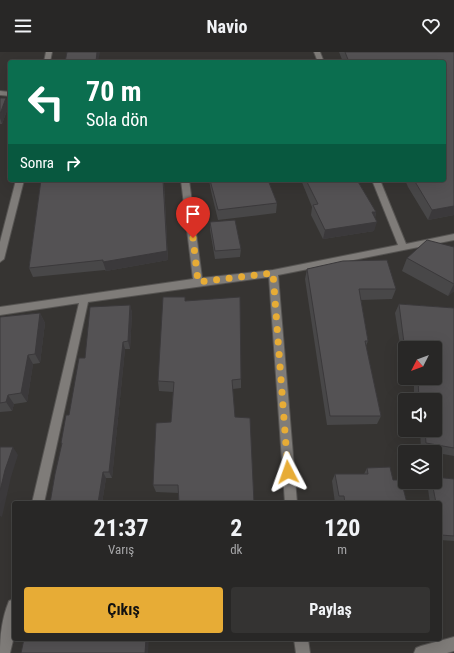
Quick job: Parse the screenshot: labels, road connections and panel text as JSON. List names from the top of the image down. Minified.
{"north":"bottom left","page":{"header":"Navio","turn":["70 m","Sola dön"],"then":"Sonra","eta":["21:37","Varış","2","dk","120","m"],"buttons":["Çıkış","Paylaş"]}}
